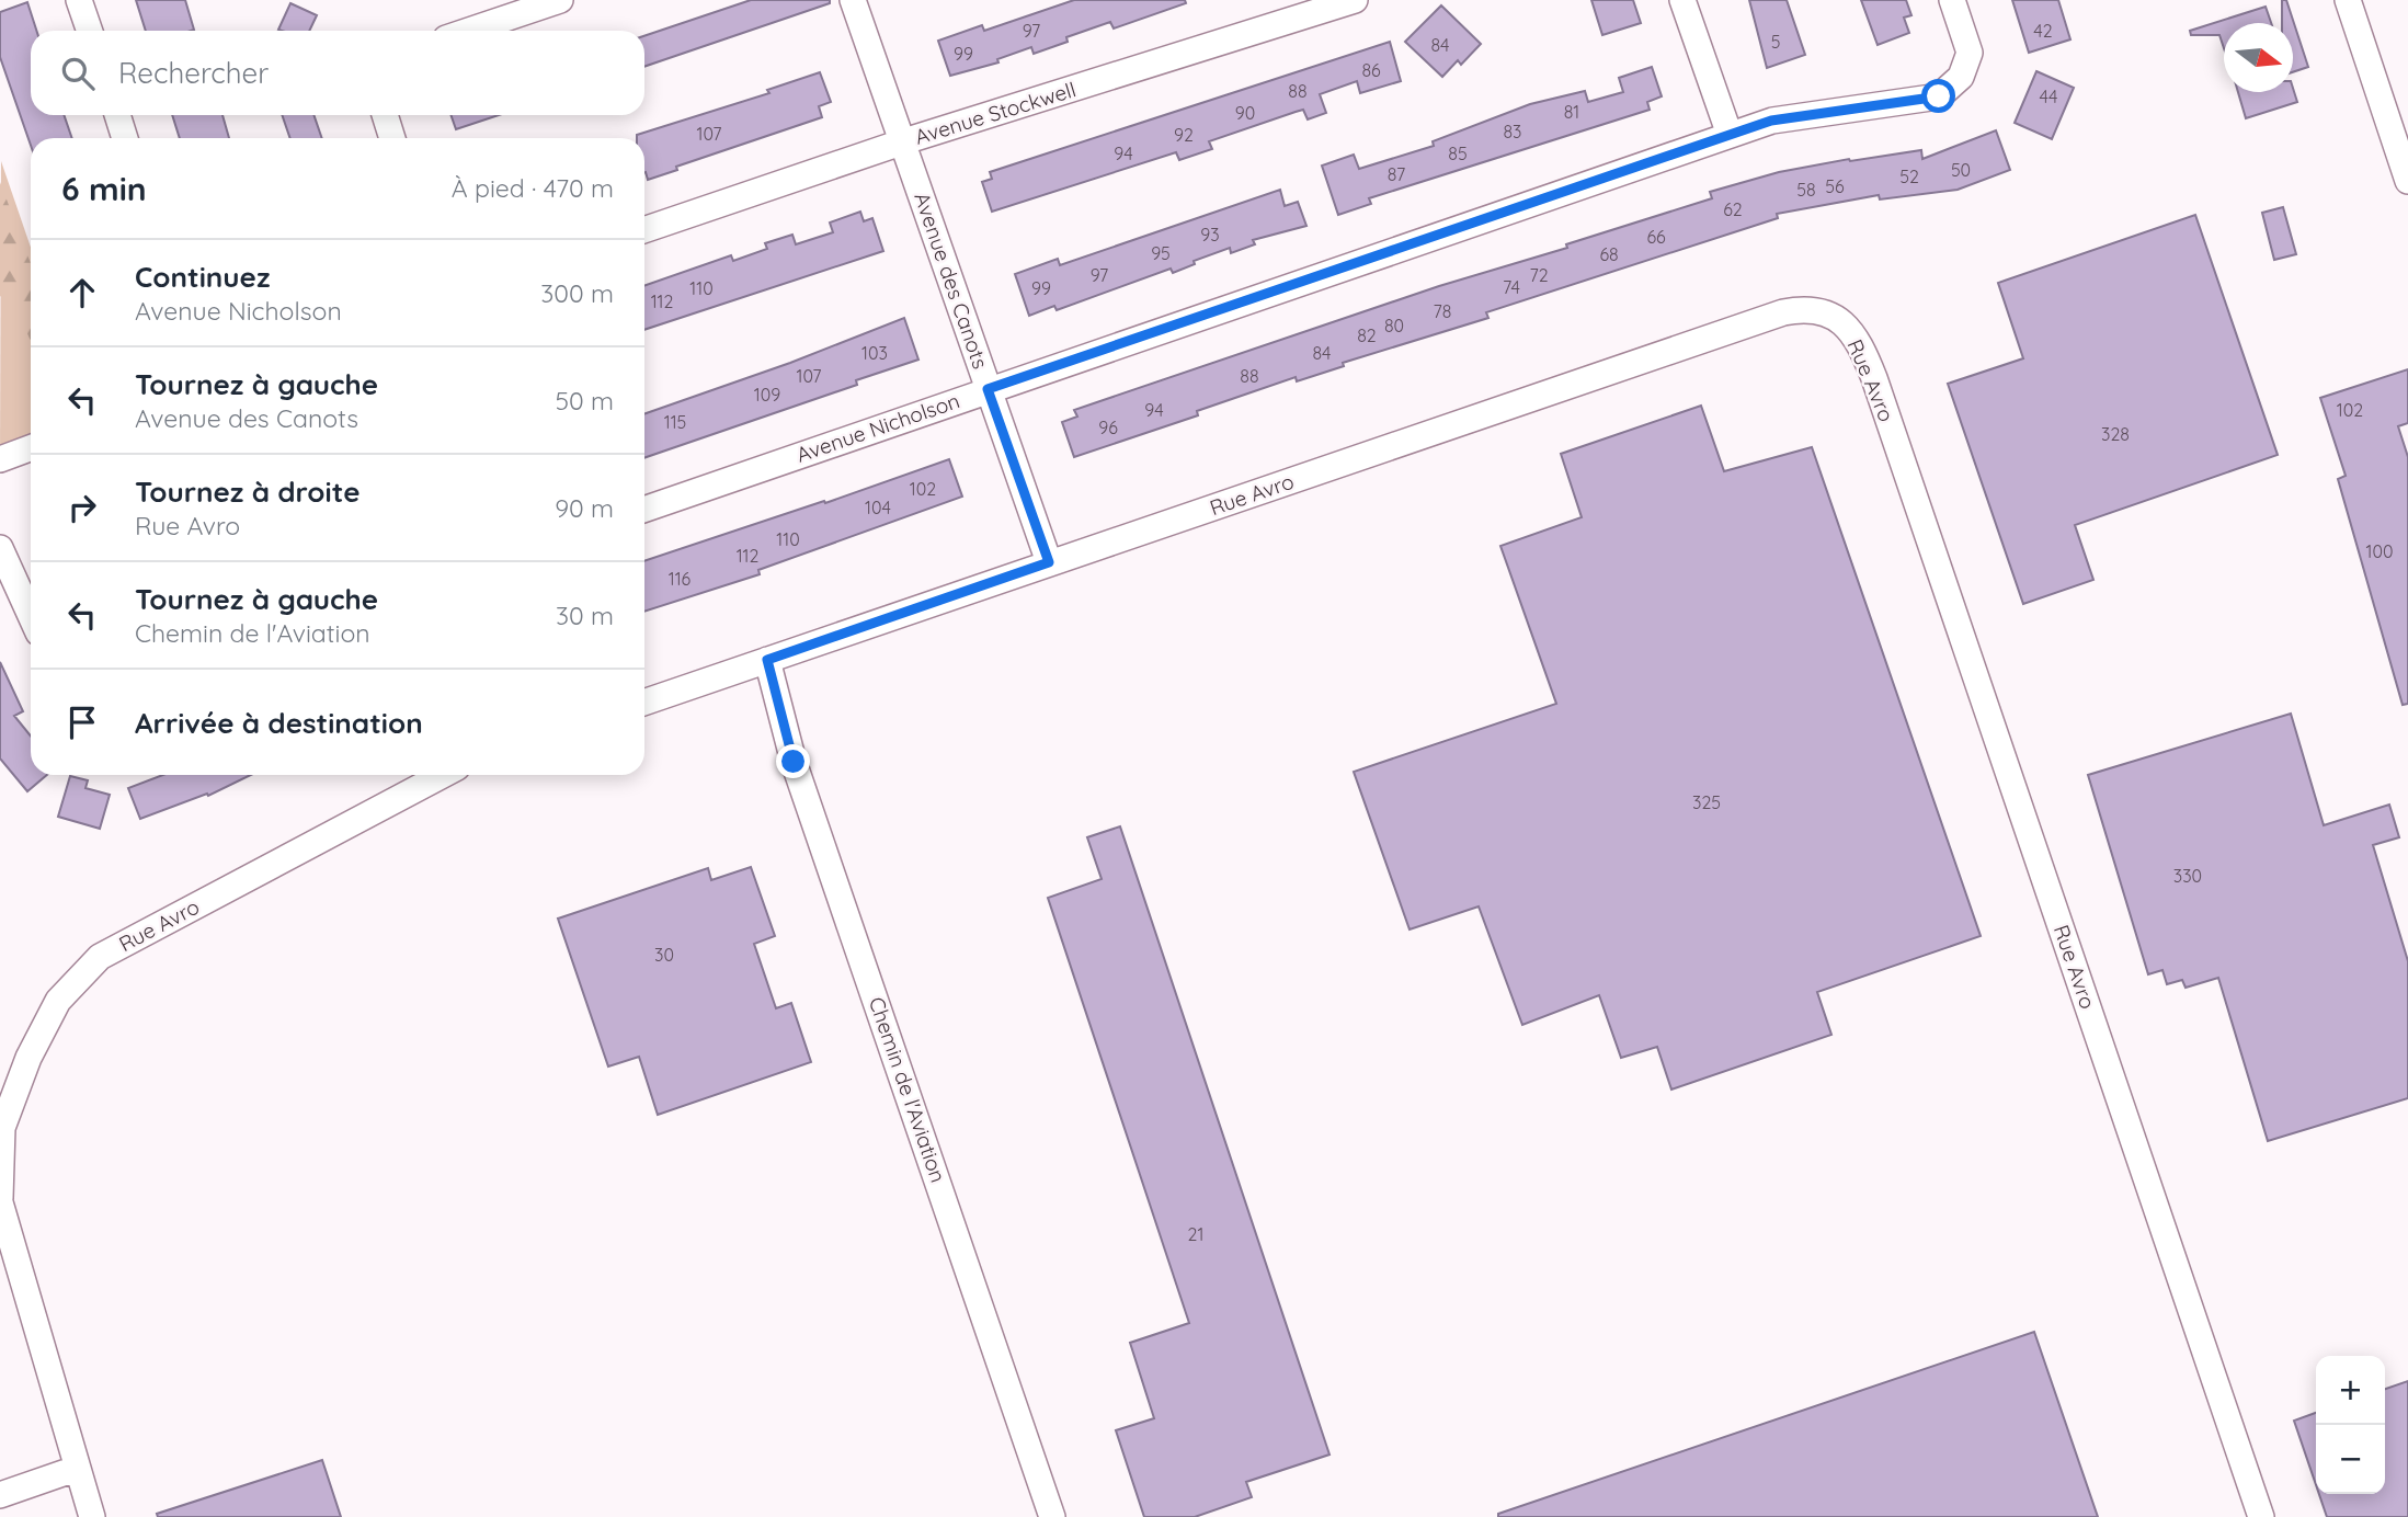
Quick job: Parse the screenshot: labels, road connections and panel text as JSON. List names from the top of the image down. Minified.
{"streets":{"street":["Avenue Stockwell","Avenue des Canots","Rue Avro","Avenue Nicholson","Chemin de l'Aviation"]},"crossings":[["Avenue Stockwell","Avenue des Canots"],["Avenue des Canots","Rue Avro"],["Avenue des Canots","Avenue Nicholson"],["Rue Avro","Chemin de l'Aviation"]],"house_numbers":["97","42","5","84","99","86","88","44","81","90","83","107","92","94","85","50","87","52","56","58","62","93","66","95","68","97","72","74","110","99","112","78","80","82","103","84","107","88","109","94","102","115","96","328","102","104","110","100","112","116","325","330","30","21"],"north":"right","page":{"search":"Rechercher","heading":["6 min","À pied · 470 m"],"list":[["Continuez","Avenue Nicholson","300 m"],["Tournez à gauche","Avenue des Canots","50 m"],["Tournez à droite","Rue Avro","90 m"],["Tournez à gauche","Chemin de l'Aviation","30 m"],"Arrivée à destination"],"map_buttons":["+","−"]}}
